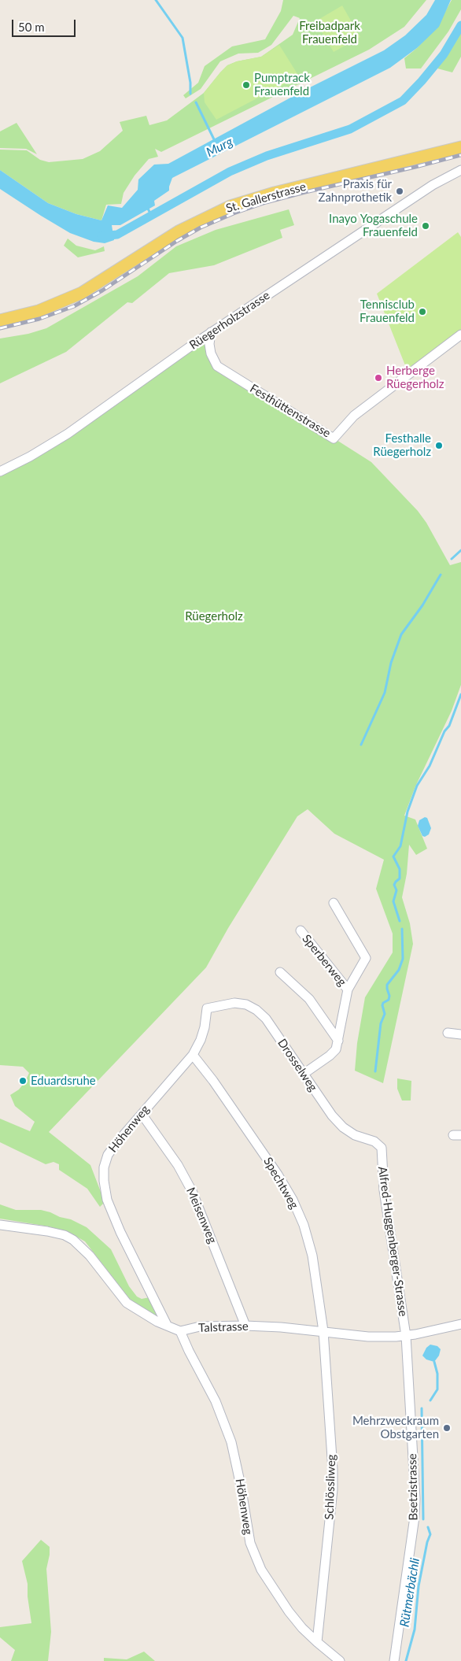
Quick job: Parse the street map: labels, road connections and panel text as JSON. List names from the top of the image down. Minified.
{"streets":{"main road":["St. Gallerstrasse"],"street":["Rüegerholzstrasse","Festhüttenstrasse","Sperberweg","Drosselweg","Höhenweg","Spechtweg","Meisenweg","Alfred-Huggenberger-Strasse","Talstrasse","Schlössliweg","Bsetzistrasse"]},"crossings":[["Rüegerholzstrasse","Festhüttenstrasse"],["Sperberweg","Drosselweg"],["Drosselweg","Höhenweg"],["Drosselweg","Alfred-Huggenberger-Strasse"],["Höhenweg","Spechtweg"],["Höhenweg","Meisenweg"],["Höhenweg","Talstrasse"],["Höhenweg","Schlössliweg"],["Spechtweg","Talstrasse"],["Spechtweg","Schlössliweg"],["Meisenweg","Talstrasse"],["Alfred-Huggenberger-Strasse","Talstrasse"],["Alfred-Huggenberger-Strasse","Bsetzistrasse"],["Talstrasse","Schlössliweg"],["Talstrasse","Bsetzistrasse"]],"water":["Murg","Rütmerbächli"],"parks":["Freibadpark Frauenfeld","Rüegerholz"],"places":["Pumptrack Frauenfeld","Praxis für Zahnprothetik","Inayo Yogaschule Frauenfeld","Tennisclub Frauenfeld","Herberge Rüegerholz","Festhalle Rüegerholz","Eduardsruhe","Mehrzweckraum Obstgarten"],"scale_bar":"50 m"}
